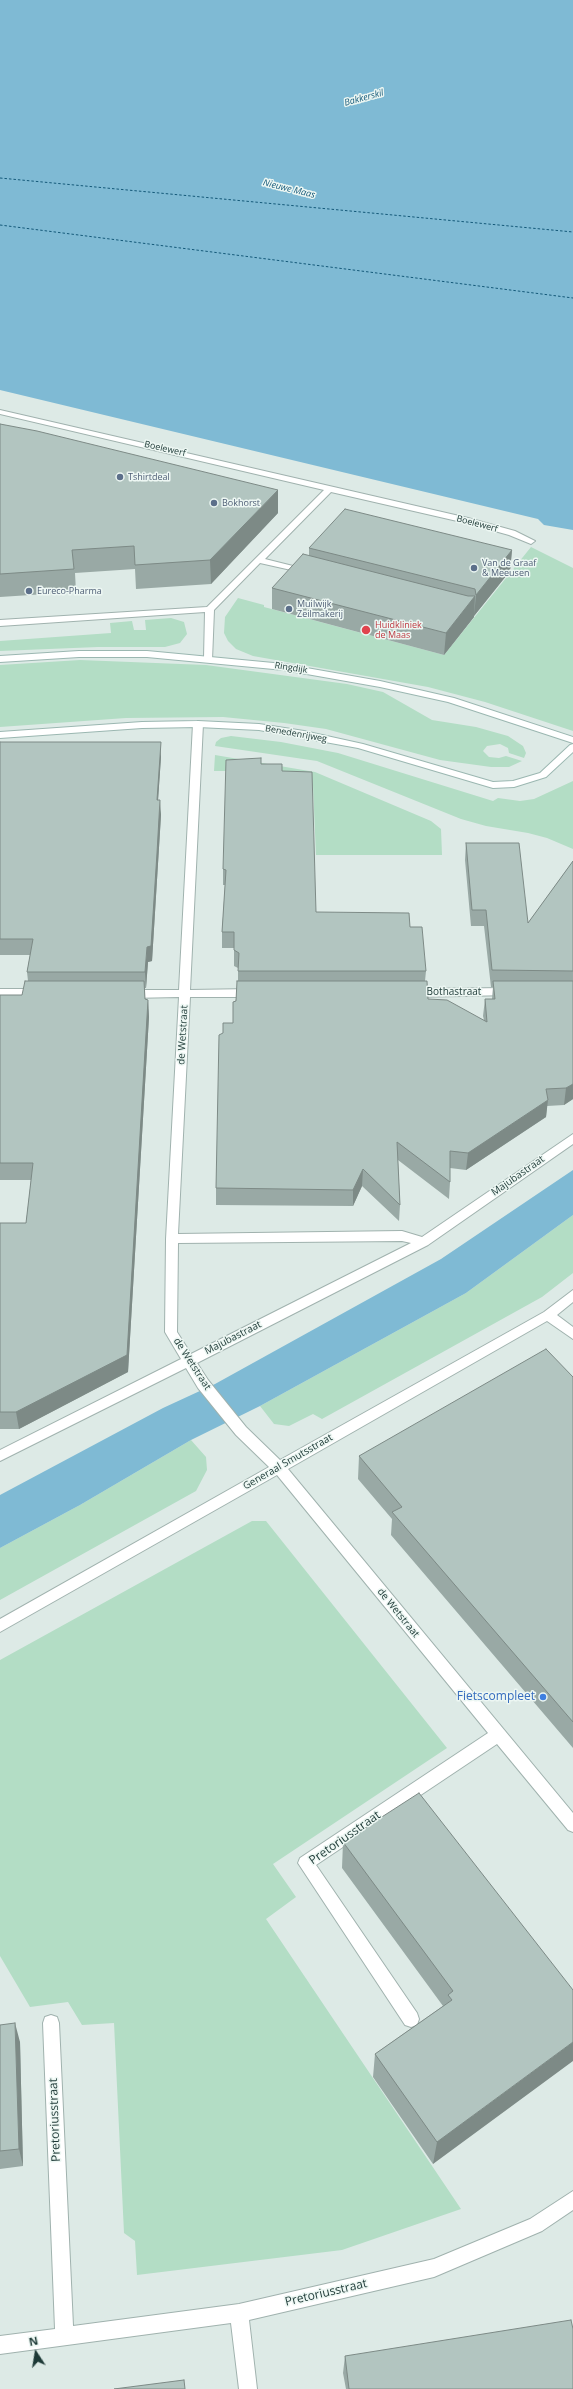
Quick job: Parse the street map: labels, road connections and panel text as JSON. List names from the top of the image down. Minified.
{"streets":{"street":["Boelewerf","Ringdijk","Benedenrijweg","Bothastraat","de Wetstraat","Majubastraat","Generaal Smutsstraat","Pretoriusstraat"]},"crossings":[["Benedenrijweg","de Wetstraat"],["de Wetstraat","Majubastraat"],["de Wetstraat","Generaal Smutsstraat"],["de Wetstraat","Pretoriusstraat"]],"water":["Bakkerskil","Nieuwe Maas"],"places":["Tshirtdeal","Bokhorst","Van de Graaf & Meeusen","Eureco-Pharma","Muilwijk Zeilmakerij","Huidkliniek de Maas","Fietscompleet"],"north":"top"}
